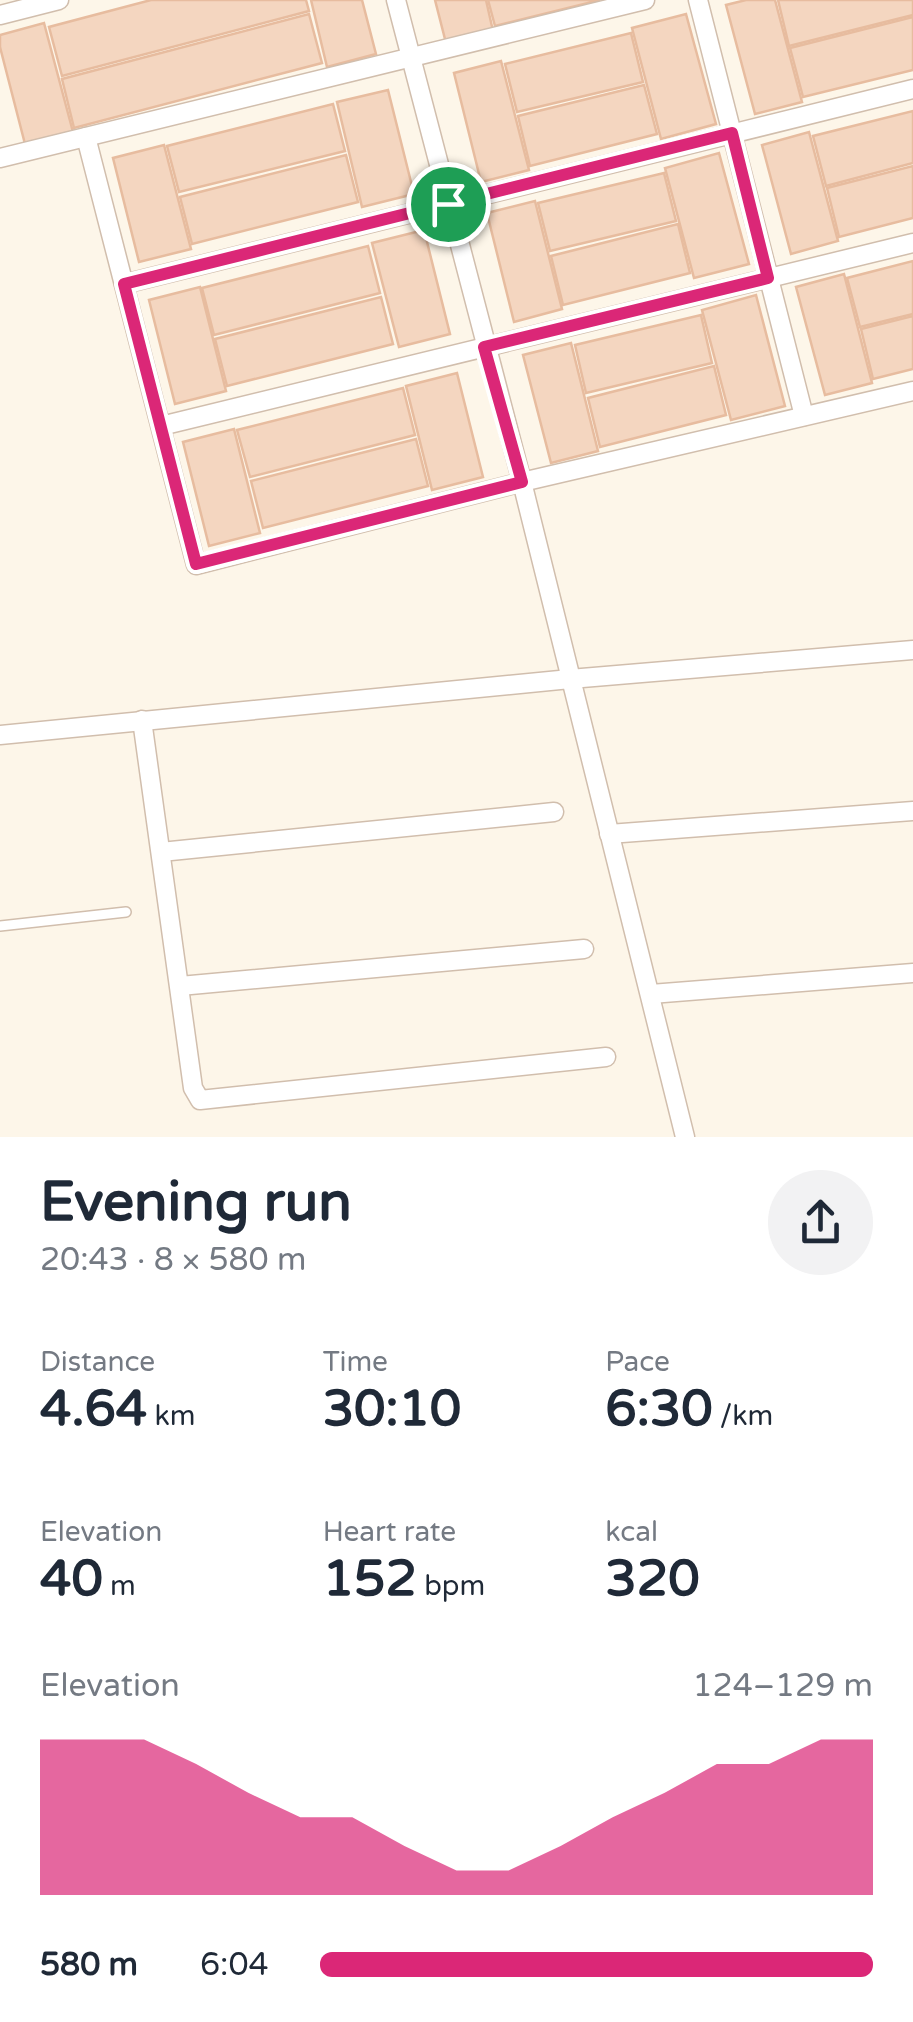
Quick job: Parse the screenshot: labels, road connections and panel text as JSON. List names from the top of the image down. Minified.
{"page":{"heading":["Evening run","20:43 · 8 × 580 m"],"stats":[["Distance","4.64 km"],["Time","30:10"],["Pace","6:30 /km"],["Elevation","40 m"],["Heart rate","152 bpm"],["kcal","320"]],"chart":["Elevation","124–129 m"],"list":[{"name":"580 m","note":"6:04"}]}}
